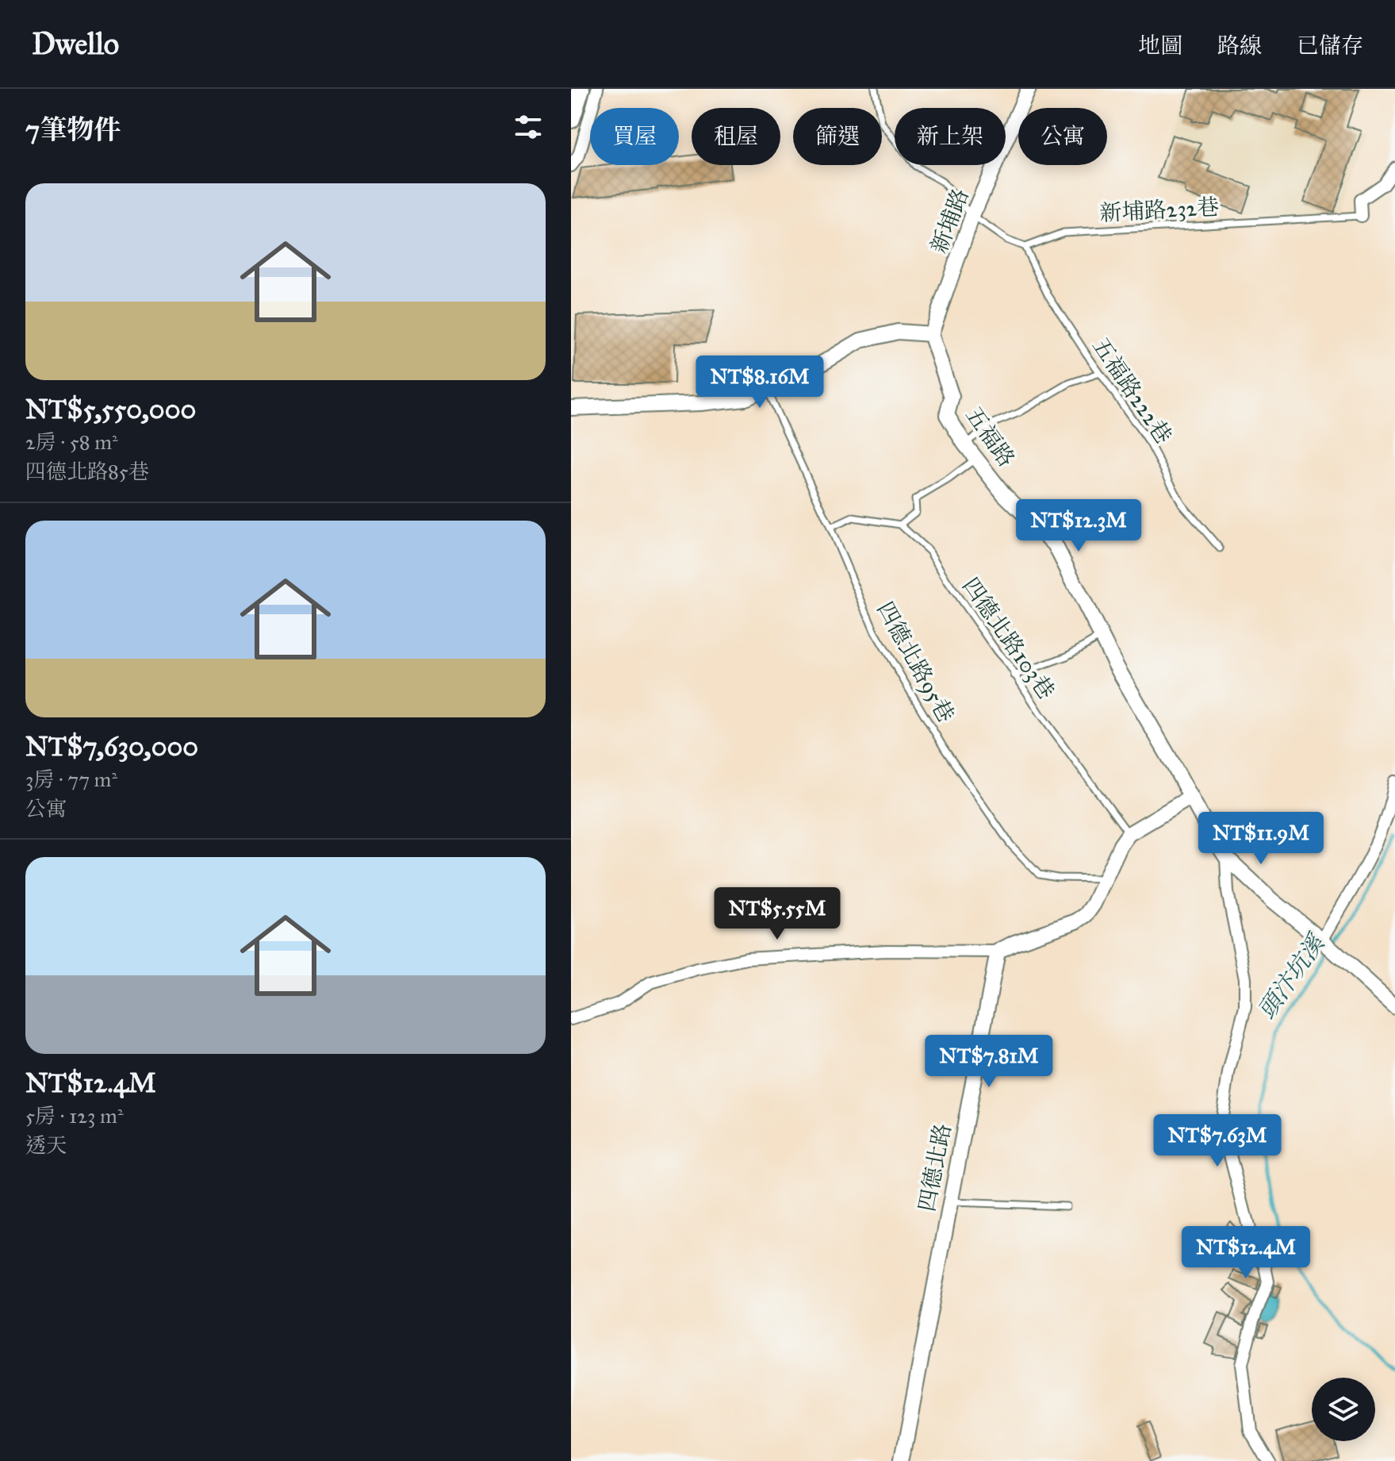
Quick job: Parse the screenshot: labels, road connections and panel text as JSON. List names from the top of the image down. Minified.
{"streets":{"street":["新埔路","五福路","四德北路"],"lane":["新埔路232巷","五福路222巷","四德北路103巷","四德北路95巷"]},"crossings":[["新埔路232巷","五福路222巷"],["新埔路","五福路"]],"water":["頭汴坑溪"],"page":{"header":"Dwello","nav":["地圖","路線","已儲存"],"heading":"7筆物件","chip":["買屋","租屋","篩選","新上架","公寓"],"list":[{"name":"NT$5,550,000","note":"2房 · 58 m² · 四德北路85巷"},{"name":"NT$7,630,000","note":"3房 · 77 m² · 公寓"},{"name":"NT$12.4M","note":"5房 · 123 m² · 透天"}],"price":["NT$8.16M","NT$12.3M","NT$11.9M","NT$5.55M","NT$7.81M","NT$7.63M","NT$12.4M"]}}
